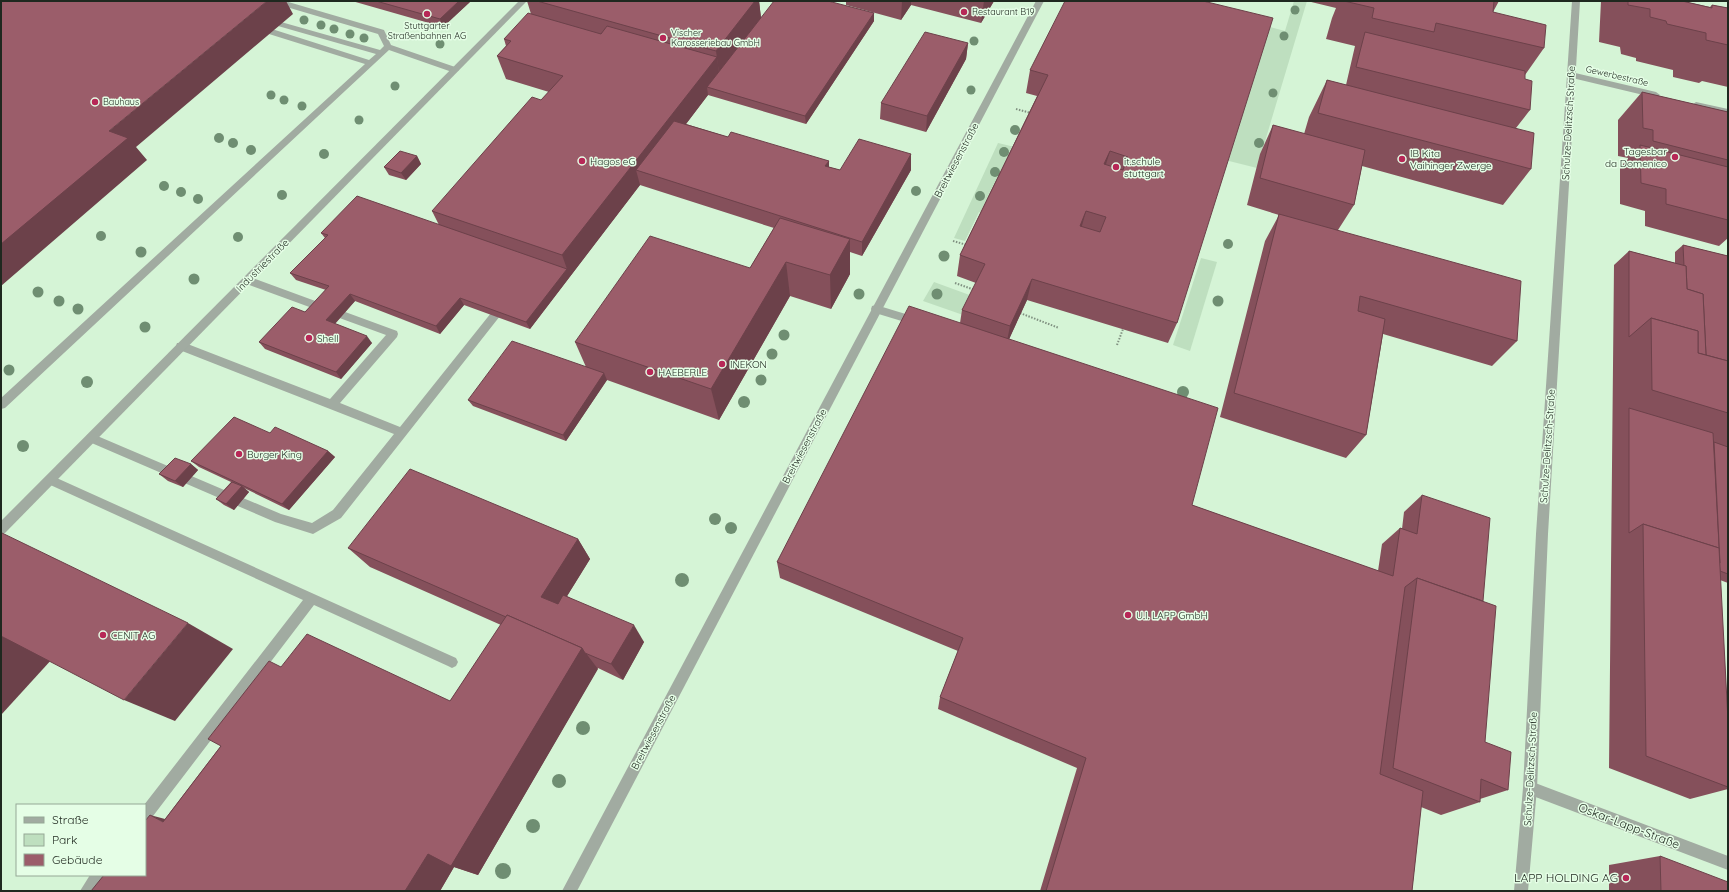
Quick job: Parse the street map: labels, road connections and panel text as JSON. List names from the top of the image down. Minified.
{"streets":{"street":["Gewerbestraße","Schulze-Delitzsch-Straße","Breitwiesenstraße","Industriestraße","Oskar-Lapp-Straße"]},"crossings":[["Gewerbestraße","Schulze-Delitzsch-Straße"],["Schulze-Delitzsch-Straße","Oskar-Lapp-Straße"]],"places":["Restaurant B19","Stuttgarter Straßenbahnen AG","Vischer Karosseriebau GmbH","Bauhaus","Tagesbar da Domenico","IB Kita Vaihinger Zwerge","Hagos eG","it.schule stuttgart","Shell","INEKON","HAEBERLE","Burger King","U.I. LAPP GmbH","CENIT AG","LAPP HOLDING AG"],"legend":["Straße","Park","Gebäude"]}
